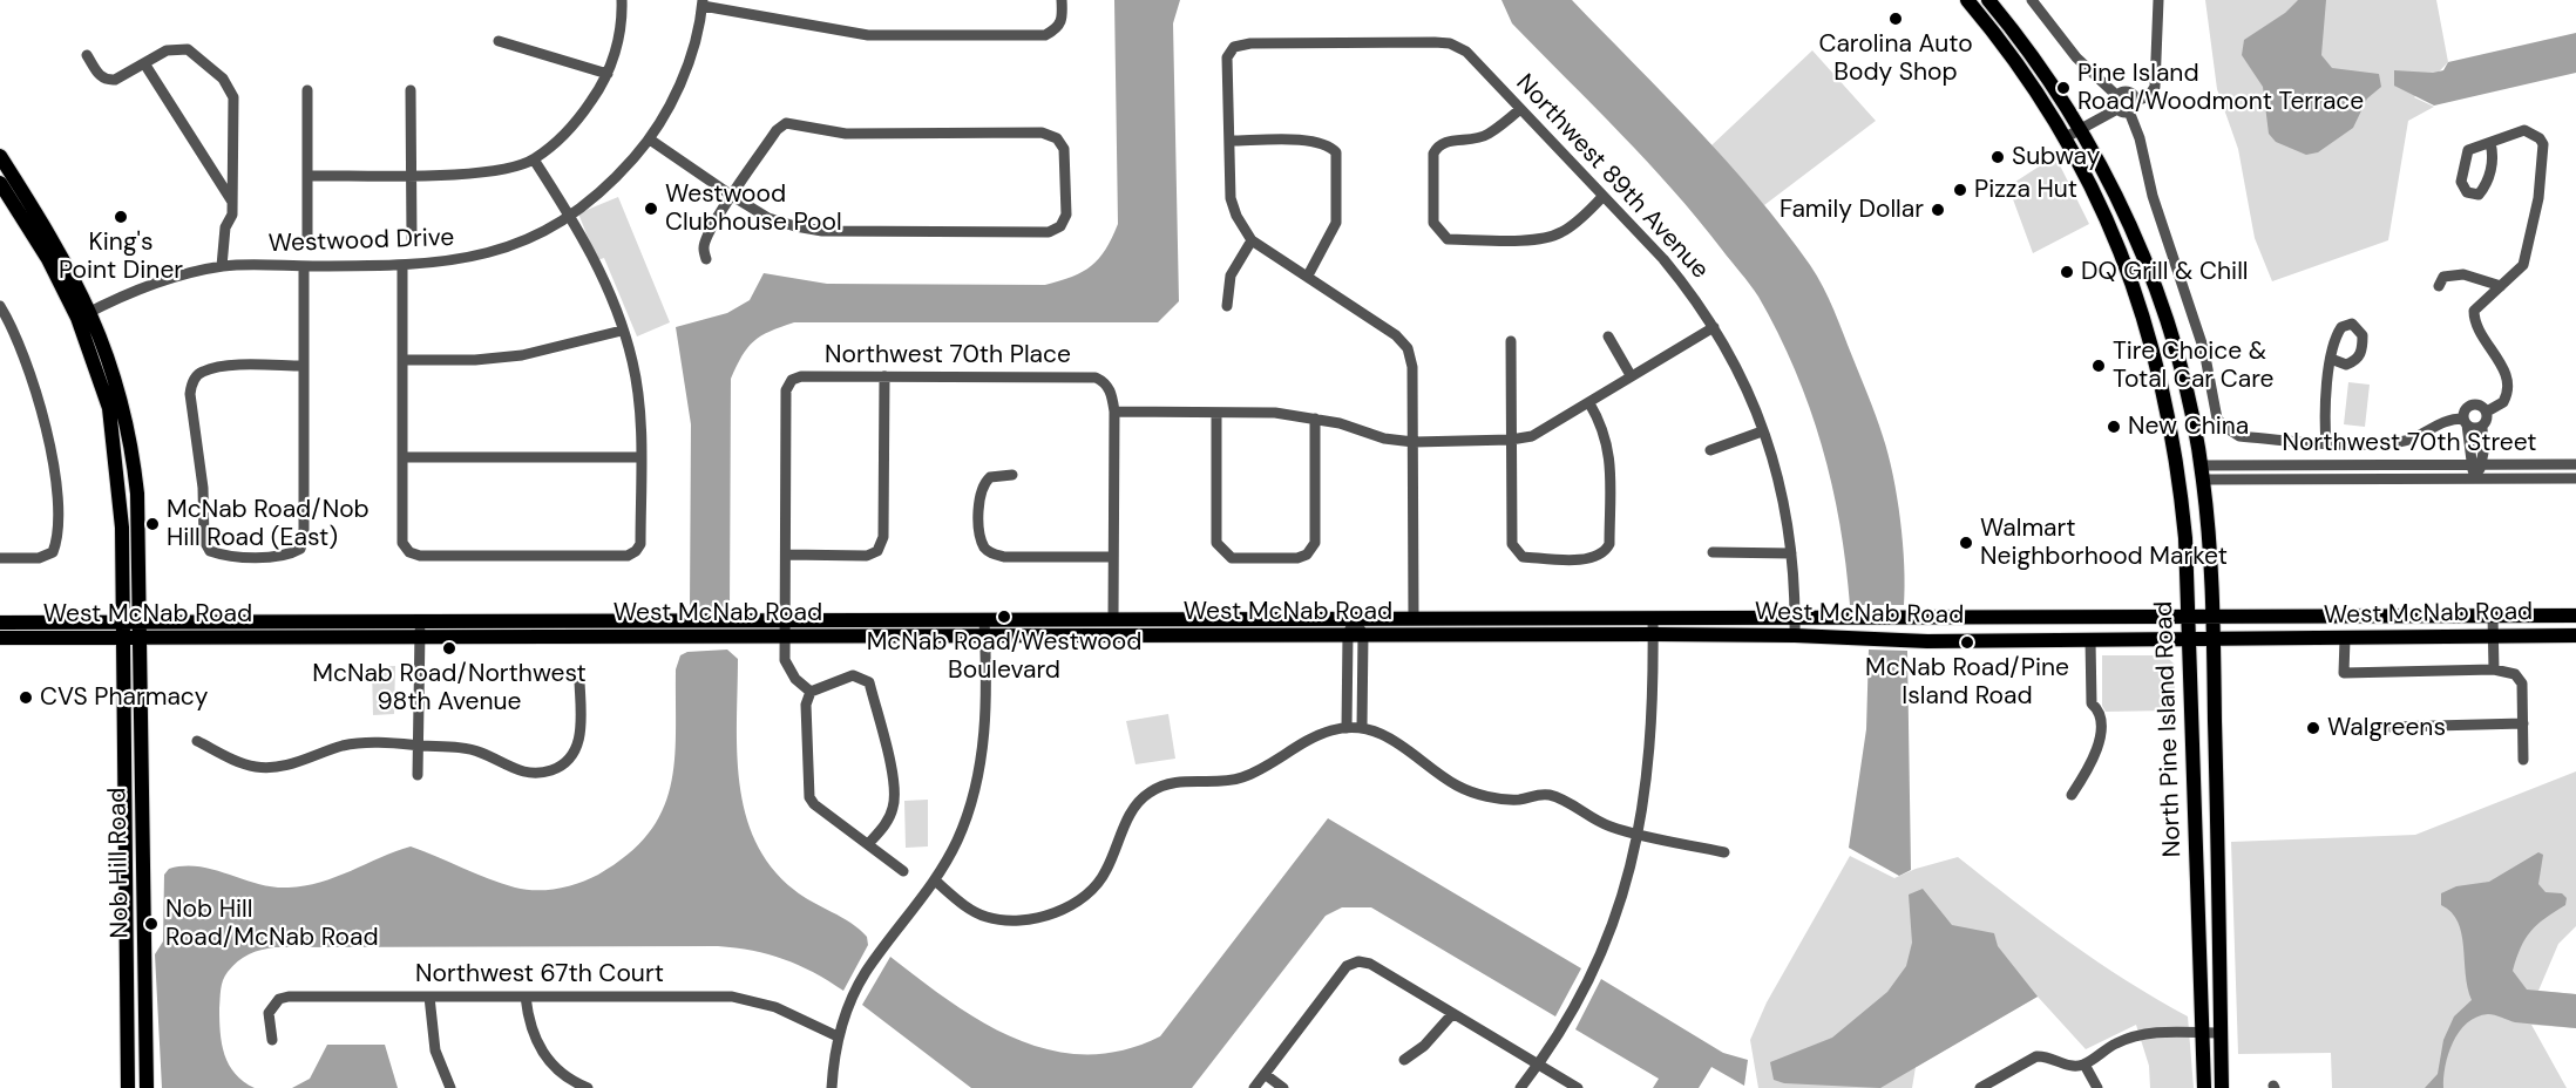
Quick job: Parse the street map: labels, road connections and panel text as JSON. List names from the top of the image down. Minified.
{"streets":{"main road":["West McNab Road","North Pine Island Road","Nob Hill Road"],"street":["Northwest 89th Avenue","Westwood Drive","Northwest 70th Place","Northwest 70th Street","Northwest 67th Court"]},"crossings":[["Northwest 89th Avenue","West McNab Road"],["Northwest 70th Street","North Pine Island Road"],["West McNab Road","North Pine Island Road"],["West McNab Road","Nob Hill Road"]],"places":["Carolina Auto Body Shop","Pine Island Road/Woodmont Terrace","Subway","Pizza Hut","Westwood Clubhouse Pool","Family Dollar","King's Point Diner","DQ Grill & Chill","Tire Choice & Total Car Care","New China","McNab Road/Nob Hill Road (East)","Walmart Neighborhood Market","McNab Road/Westwood Boulevard","McNab Road/Pine Island Road","McNab Road/Northwest 98th Avenue","CVS Pharmacy","Walgreens","Nob Hill Road/McNab Road"]}
